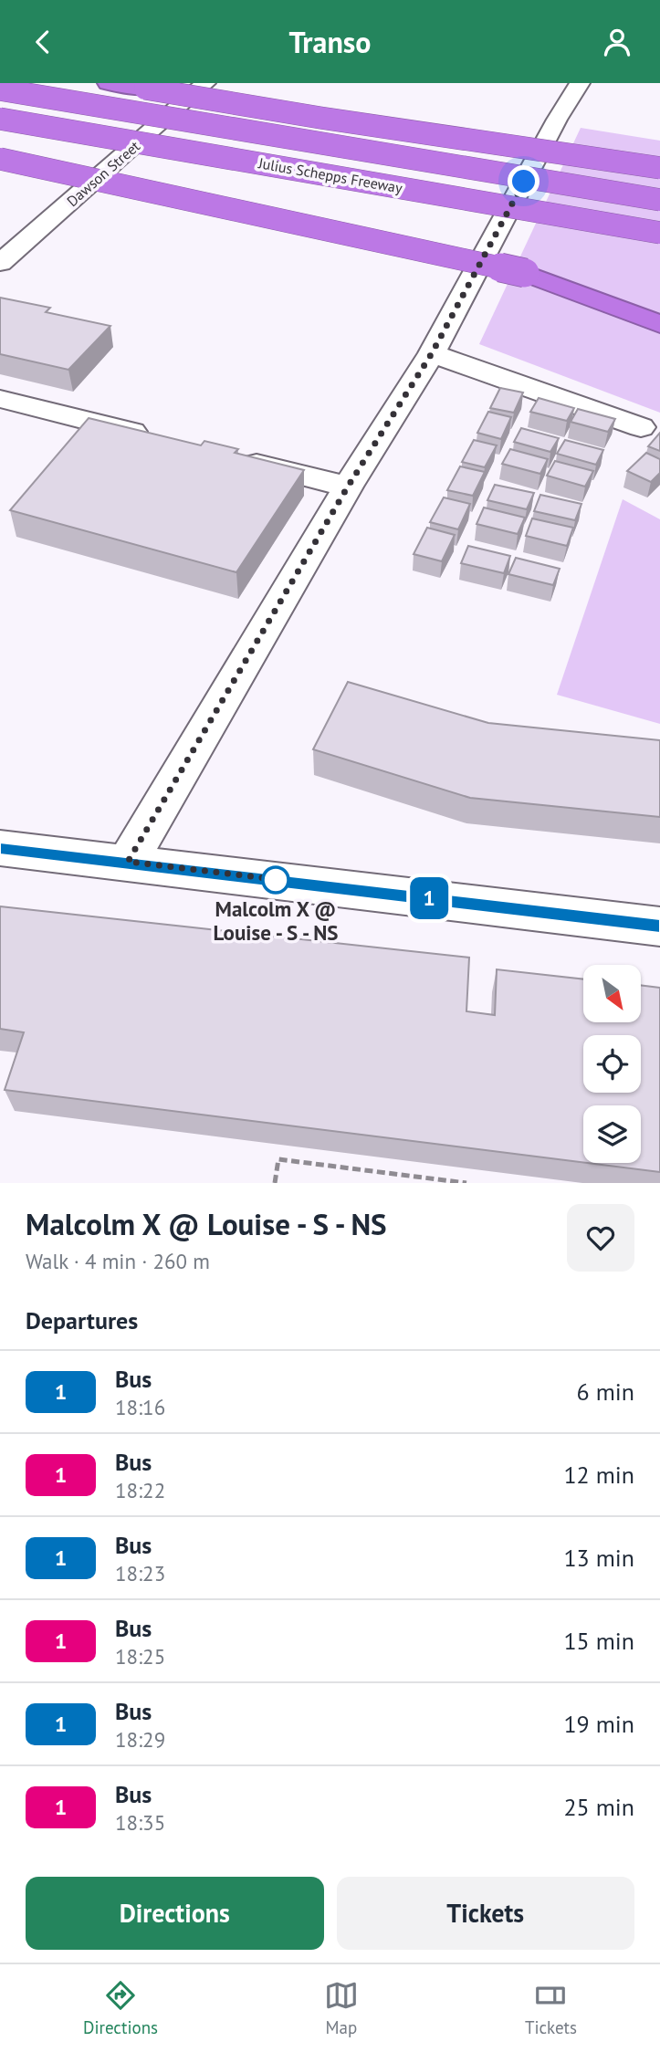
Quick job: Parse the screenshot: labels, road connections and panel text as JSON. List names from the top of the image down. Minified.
{"streets":{"highway":["Julius Schepps Freeway"],"street":["Dawson Street"]},"places":["Malcolm X @ Louise - S - NS"],"lines":["bus line 1"],"north":"bottom right","page":{"header":"Transo","on_map":"1","heading":[["Malcolm X @ Louise - S - NS","Walk · 4 min · 260 m"],"Departures"],"list":[{"mark":"1","name":"Bus","note":"18:16","value":"6 min"},{"mark":"1","name":"Bus","note":"18:22","value":"12 min"},{"mark":"1","name":"Bus","note":"18:23","value":"13 min"},{"mark":"1","name":"Bus","note":"18:25","value":"15 min"},{"mark":"1","name":"Bus","note":"18:29","value":"19 min"},{"mark":"1","name":"Bus","note":"18:35","value":"25 min"}],"buttons":["Directions","Tickets"],"tabs":["Directions","Map","Tickets"]}}
